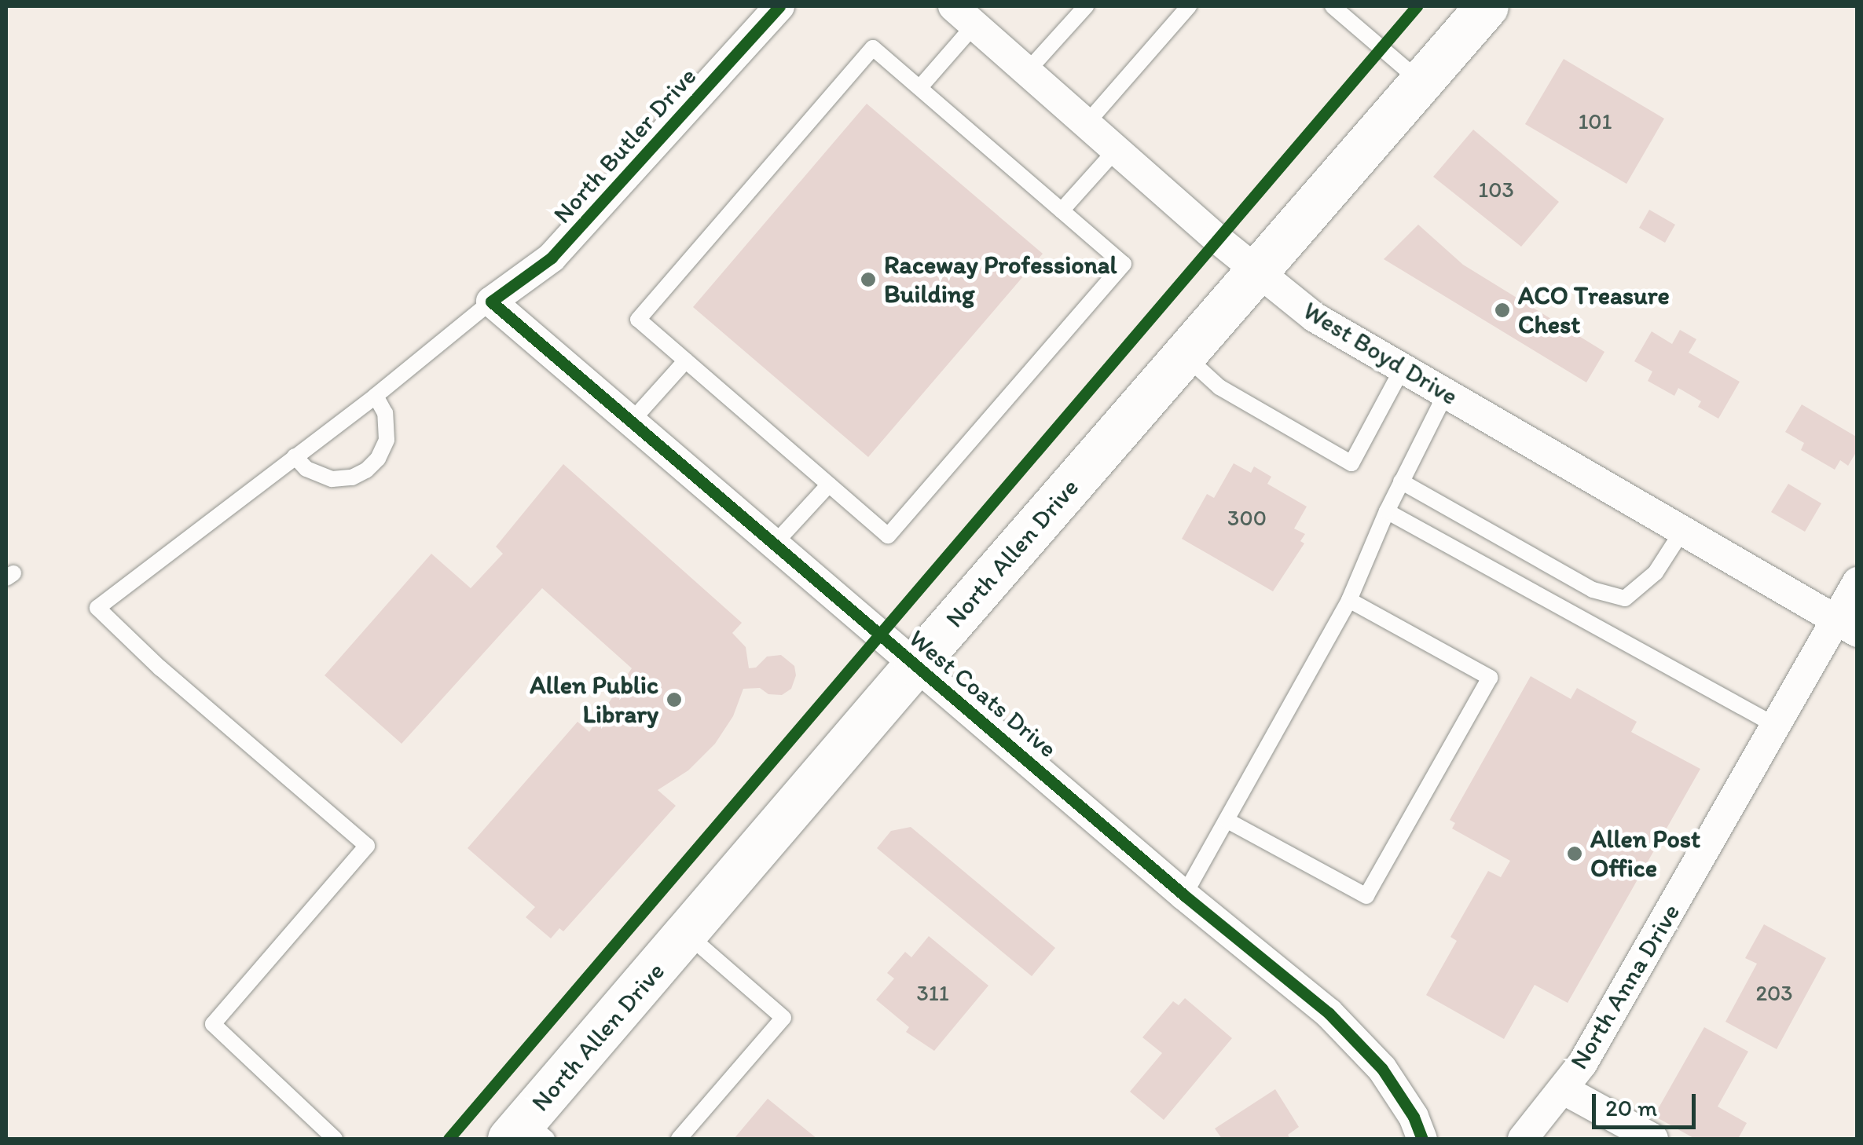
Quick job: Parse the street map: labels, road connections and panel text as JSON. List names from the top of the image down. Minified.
{"streets":{"street":["North Butler Drive","West Boyd Drive","North Allen Drive","West Coats Drive","North Anna Drive"]},"crossings":[["North Butler Drive","West Coats Drive"],["West Boyd Drive","North Allen Drive"],["West Boyd Drive","North Anna Drive"],["North Allen Drive","West Coats Drive"]],"places":["Raceway Professional Building","ACO Treasure Chest","Allen Public Library","Allen Post Office"],"house_numbers":["101","103","300","311","203"],"scale_bar":"20 m"}
